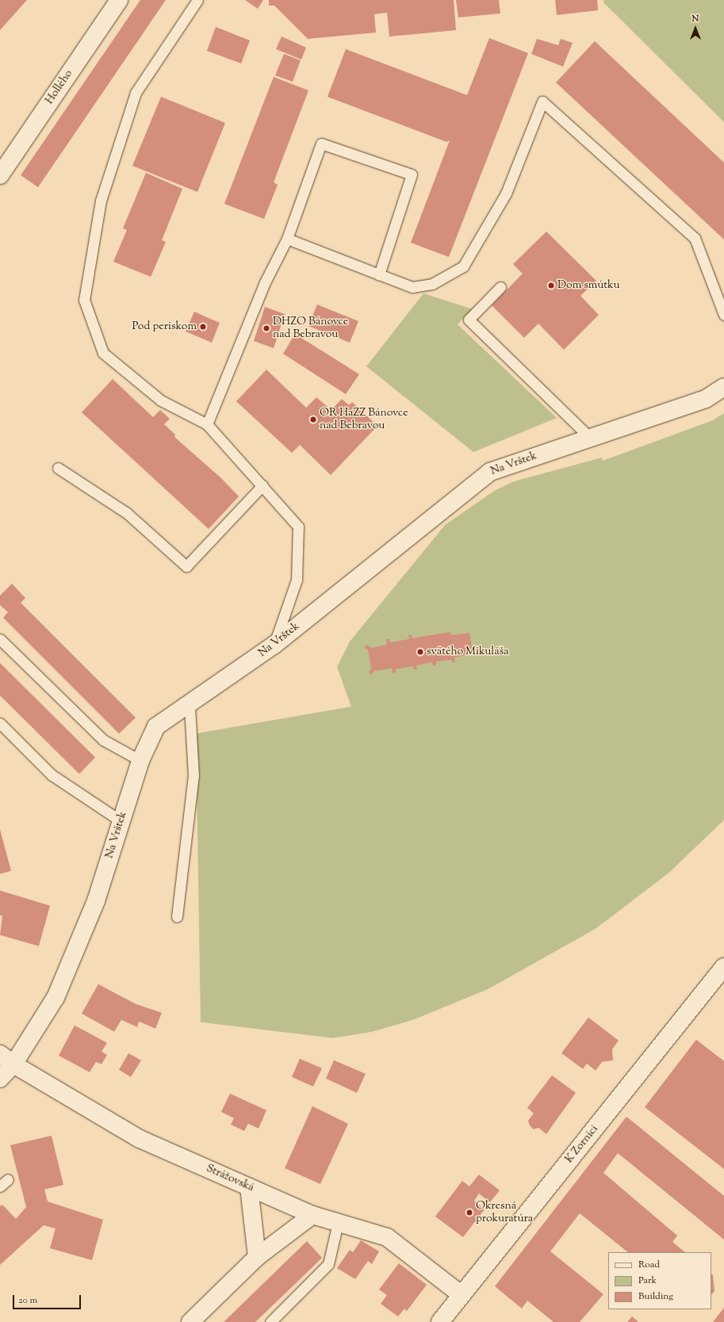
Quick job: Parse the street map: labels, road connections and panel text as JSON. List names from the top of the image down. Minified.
{"streets":{"street":["Hollého","Na Vrštek","K Zornici","Strážovská"]},"crossings":[["Na Vrštek","Strážovská"],["K Zornici","Strážovská"]],"places":["Dom smútku","Pod periskom","DHZO Bánovce nad Bebravou","OR HaZZ Bánovce nad Bebravou","svätého Mikuláša","Okresná prokuratúra"],"legend":["Road","Park","Building"],"scale_bar":"20 m","north":"top"}
